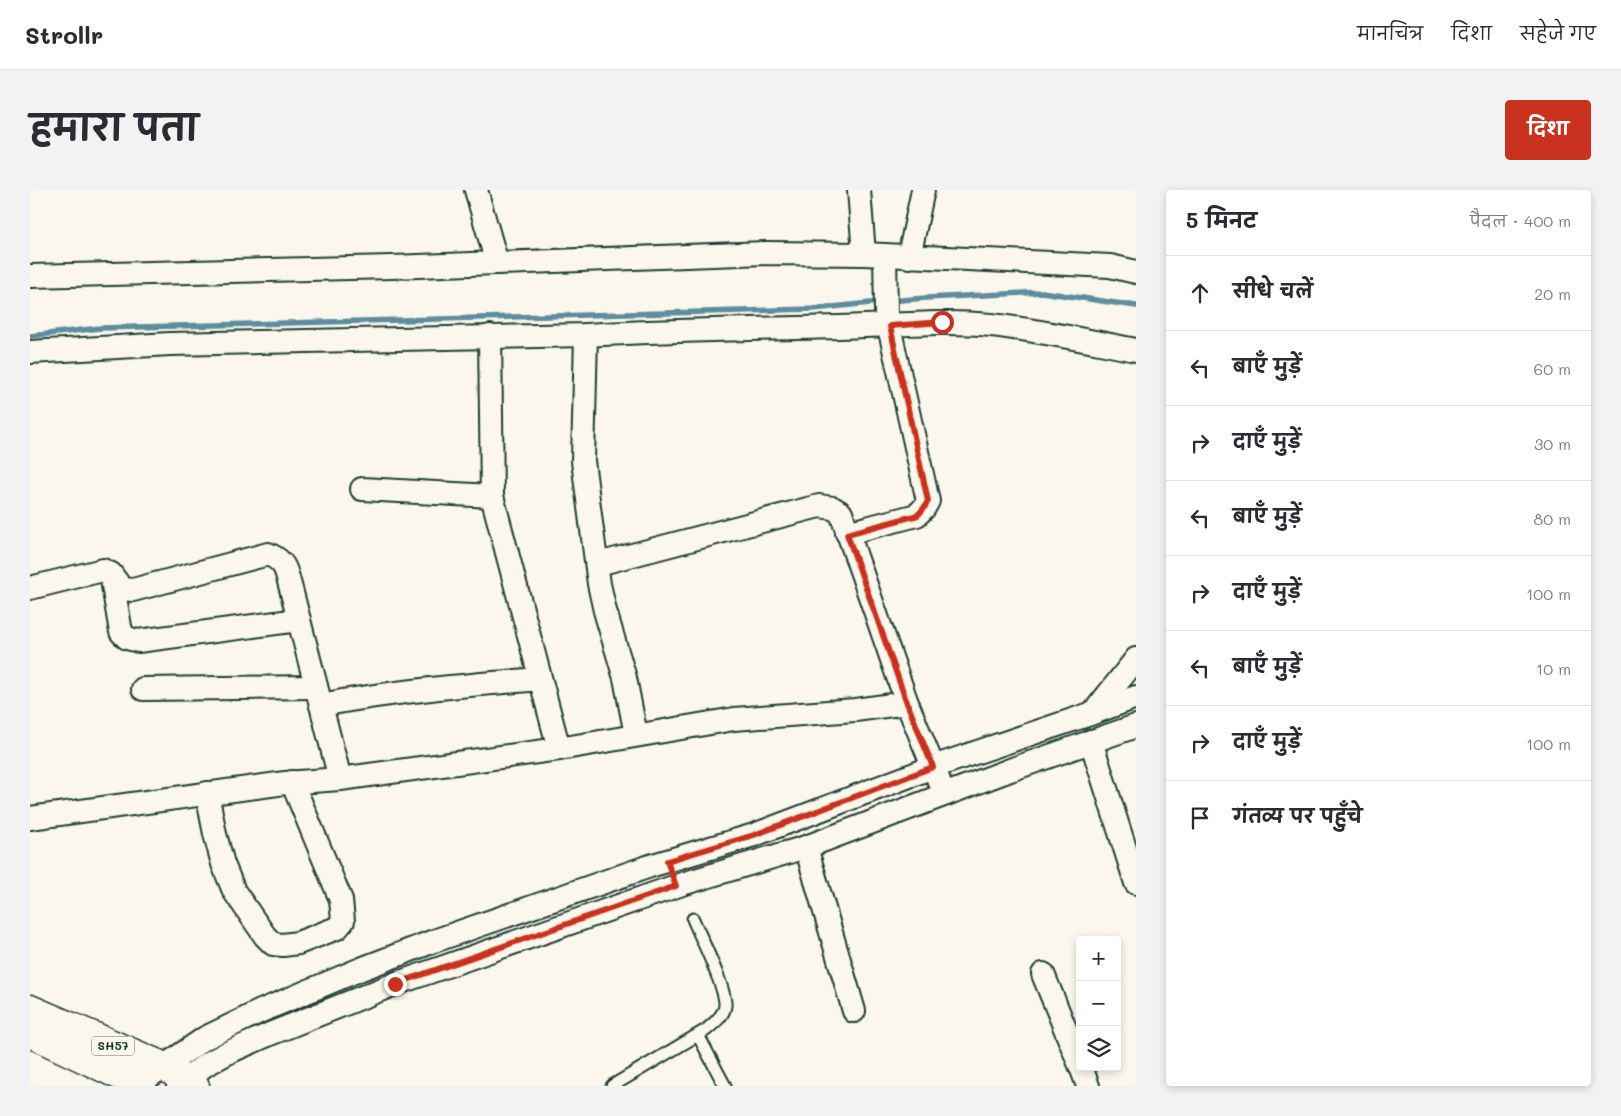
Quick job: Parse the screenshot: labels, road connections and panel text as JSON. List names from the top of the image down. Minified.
{"streets":{"main road":["SH57"]},"page":{"header":"Strollr","nav":["मानचित्र","दिशा","सहेजे गए"],"title":"हमारा पता","buttons":"दिशा","heading":["5 मिनट","पैदल · 400 m"],"list":[["सीधे चलें","20 m"],["बाएँ मुड़ें","60 m"],["दाएँ मुड़ें","30 m"],["बाएँ मुड़ें","80 m"],["दाएँ मुड़ें","100 m"],["बाएँ मुड़ें","10 m"],["दाएँ मुड़ें","100 m"],"गंतव्य पर पहुँचे"],"map_buttons":["+","−"]}}
